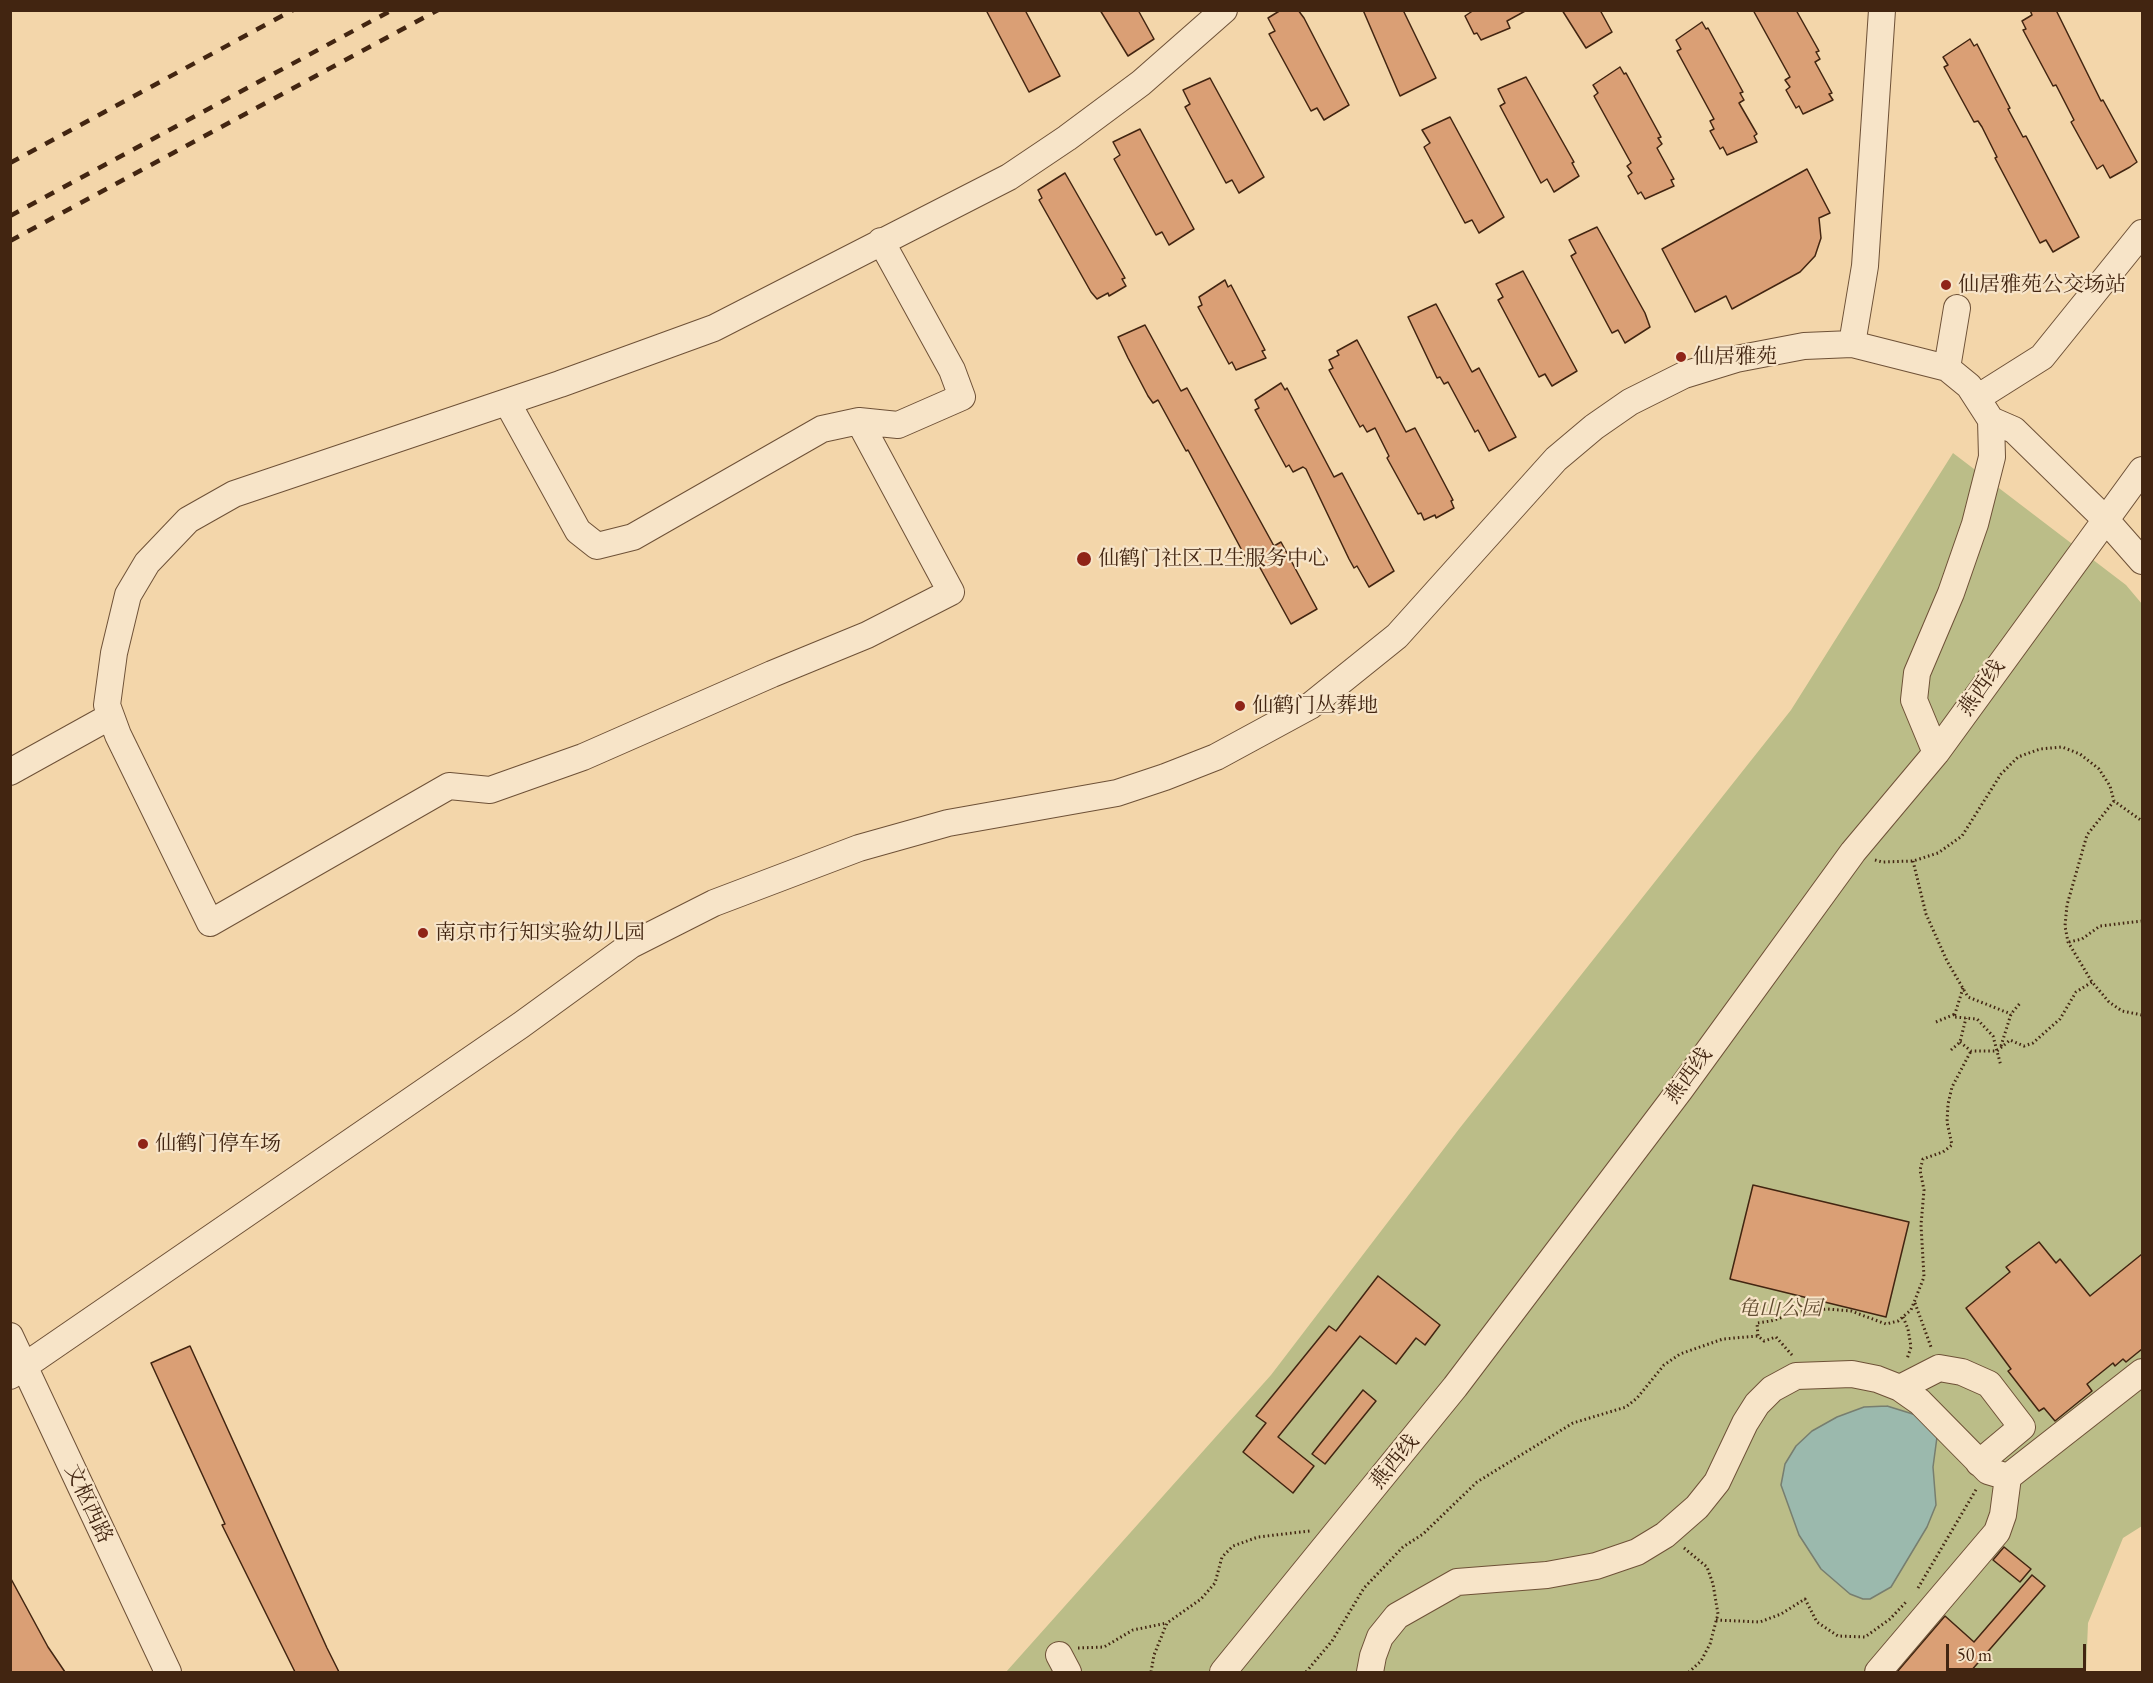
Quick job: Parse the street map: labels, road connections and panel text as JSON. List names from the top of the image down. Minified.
{"streets":{"street":["燕西线","文枢西路"]},"parks":["龟山公园"],"places":["仙居雅苑公交场站","仙居雅苑","仙鹤门社区卫生服务中心","仙鹤门丛葬地","南京市行知实验幼儿园","仙鹤门停车场"],"scale_bar":"50 m"}
